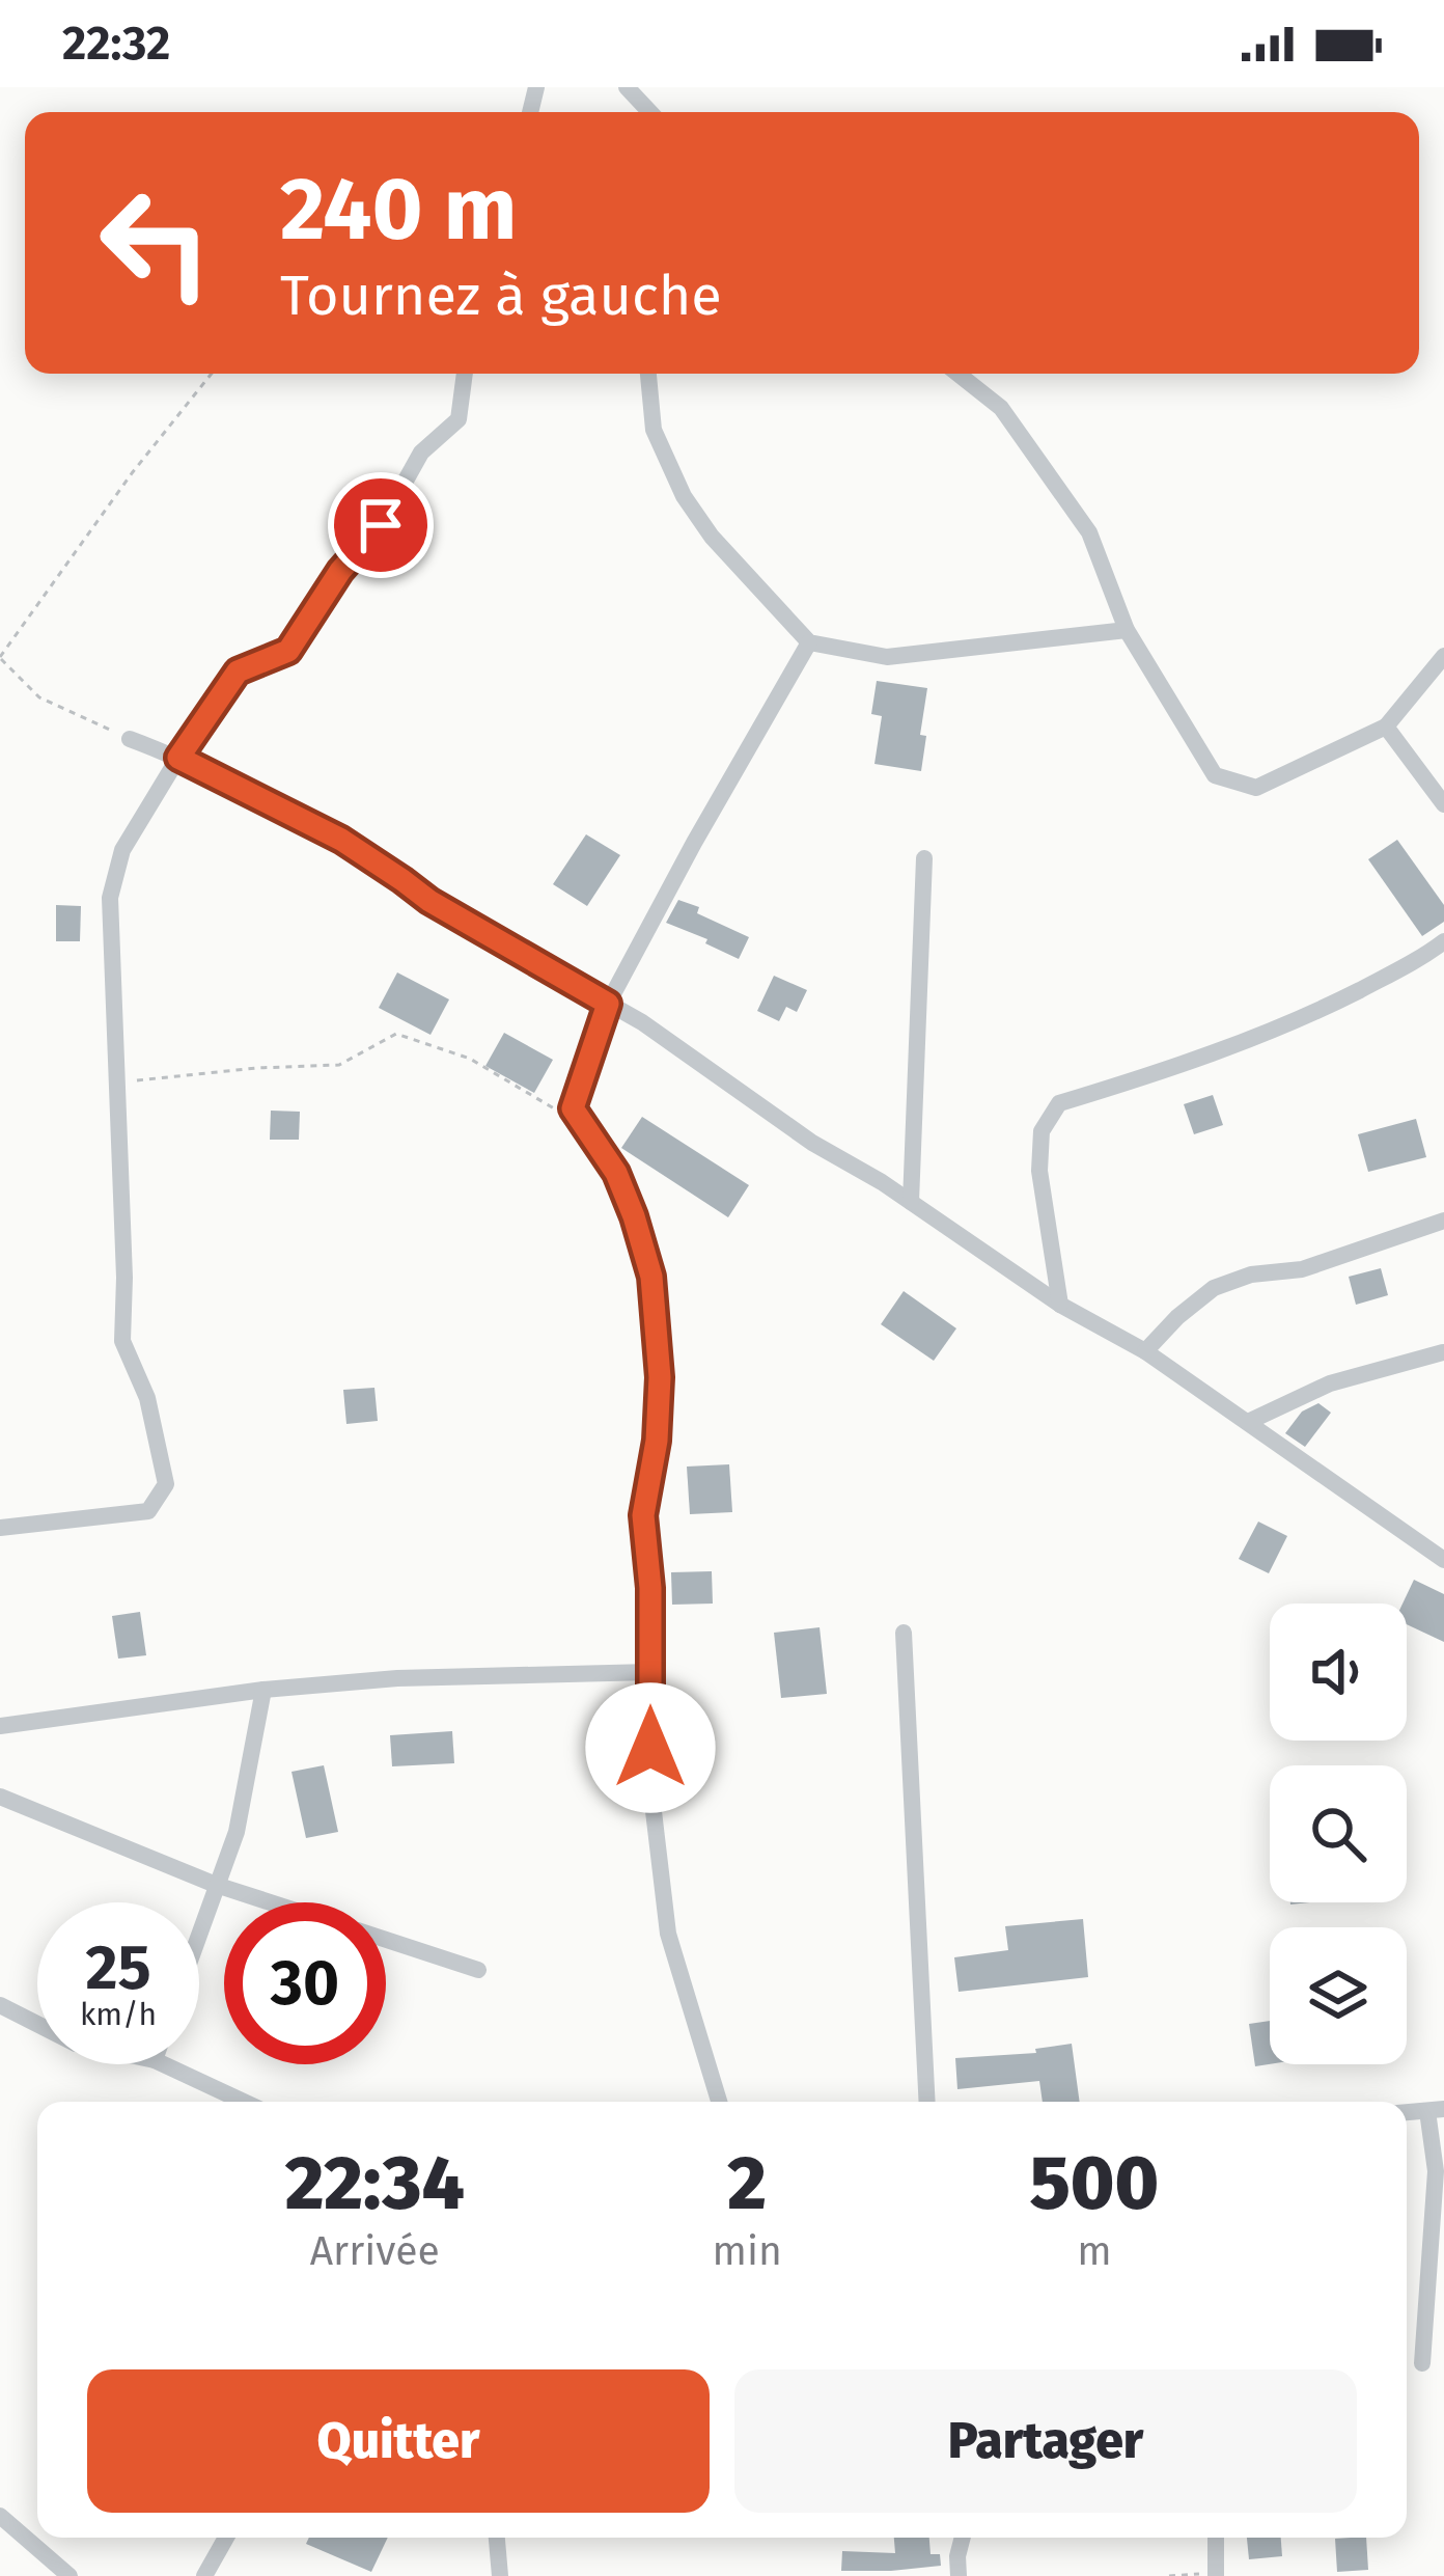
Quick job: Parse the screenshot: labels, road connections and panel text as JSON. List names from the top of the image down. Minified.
{"page":{"status":"22:32","turn":["240 m","Tournez à gauche"],"speed":"25 km/h","limit":"30","eta":["22:34","Arrivée","2","min","500","m"],"buttons":["Quitter","Partager"]}}
